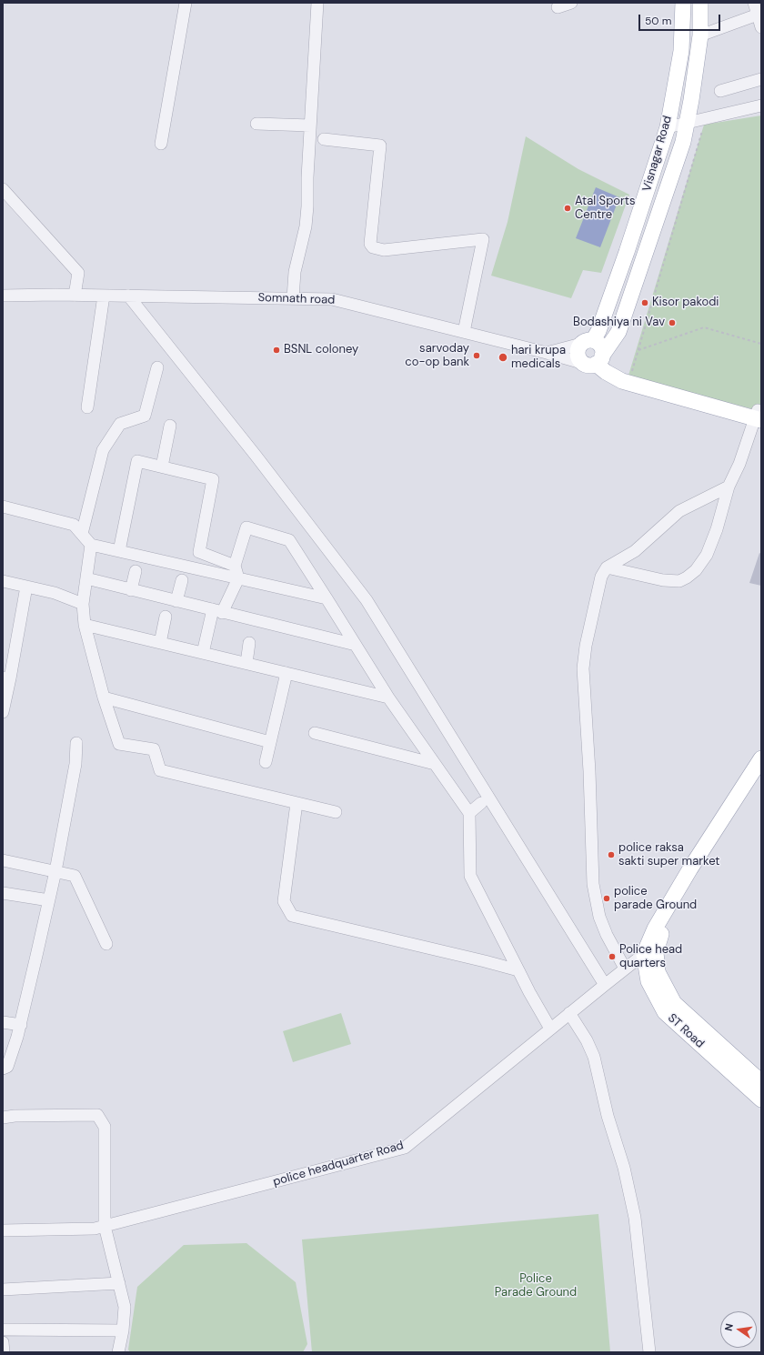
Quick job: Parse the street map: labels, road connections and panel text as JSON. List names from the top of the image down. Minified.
{"streets":{"main road":["Visnagar Road","ST Road"],"street":["Somnath road","police headquarter Road"]},"crossings":[["Visnagar Road","Somnath road"],["ST Road","police headquarter Road"]],"parks":["Police Parade Ground"],"places":["Atal Sports Centre","Kisor pakodi","Bodashiya ni Vav","BSNL coloney","sarvoday co-op bank","hari krupa medicals","police raksa sakti super market","police parade Ground","Police head quarters"],"scale_bar":"50 m","north":"left"}
